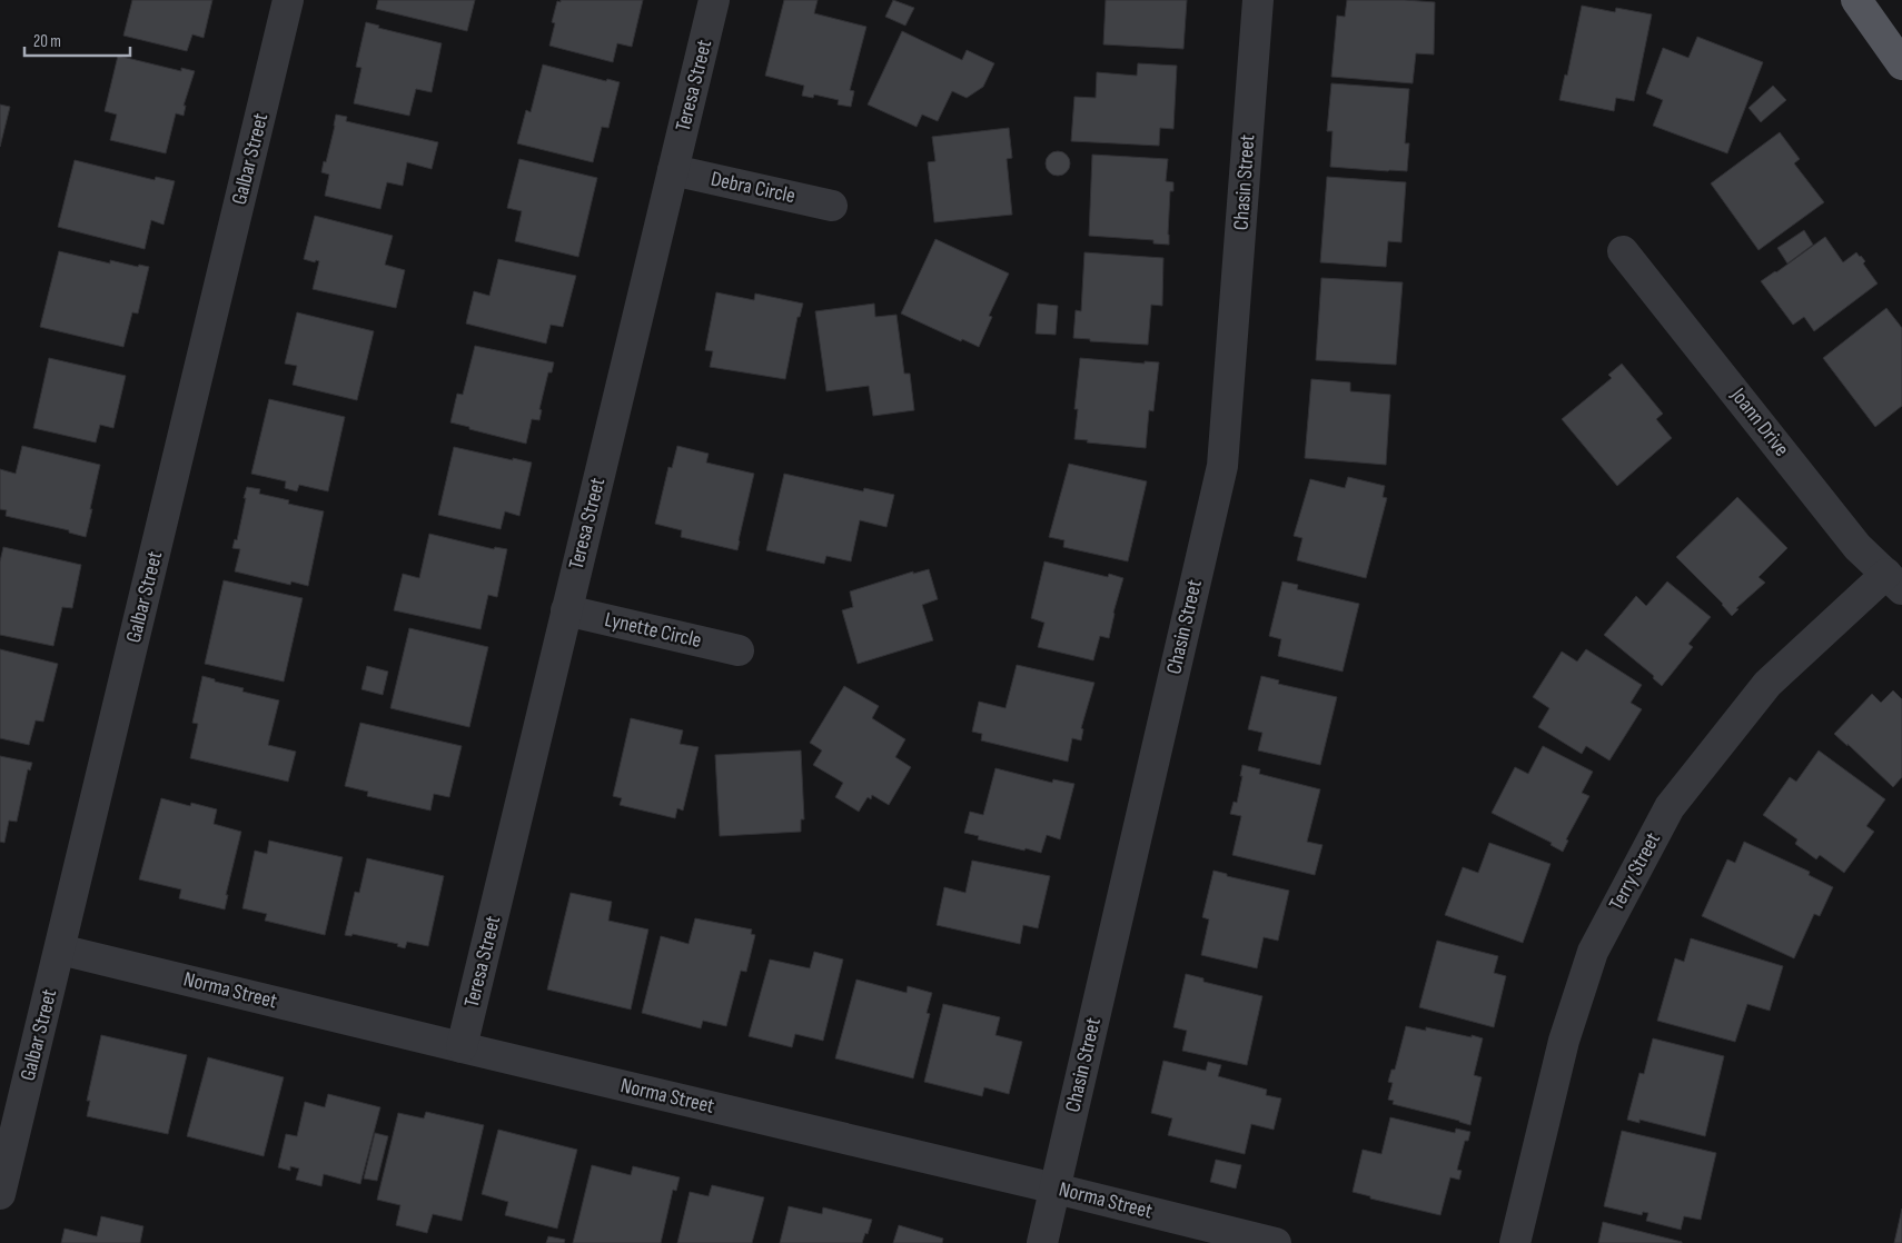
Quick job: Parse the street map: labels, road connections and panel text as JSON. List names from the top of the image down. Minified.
{"streets":{"street":["Teresa Street","Galbar Street","Chasin Street","Debra Circle","Joann Drive","Lynette Circle","Terry Street","Norma Street"]},"crossings":[["Teresa Street","Debra Circle"],["Teresa Street","Lynette Circle"],["Teresa Street","Norma Street"],["Galbar Street","Norma Street"],["Chasin Street","Norma Street"],["Joann Drive","Terry Street"]],"scale_bar":"20 m"}
